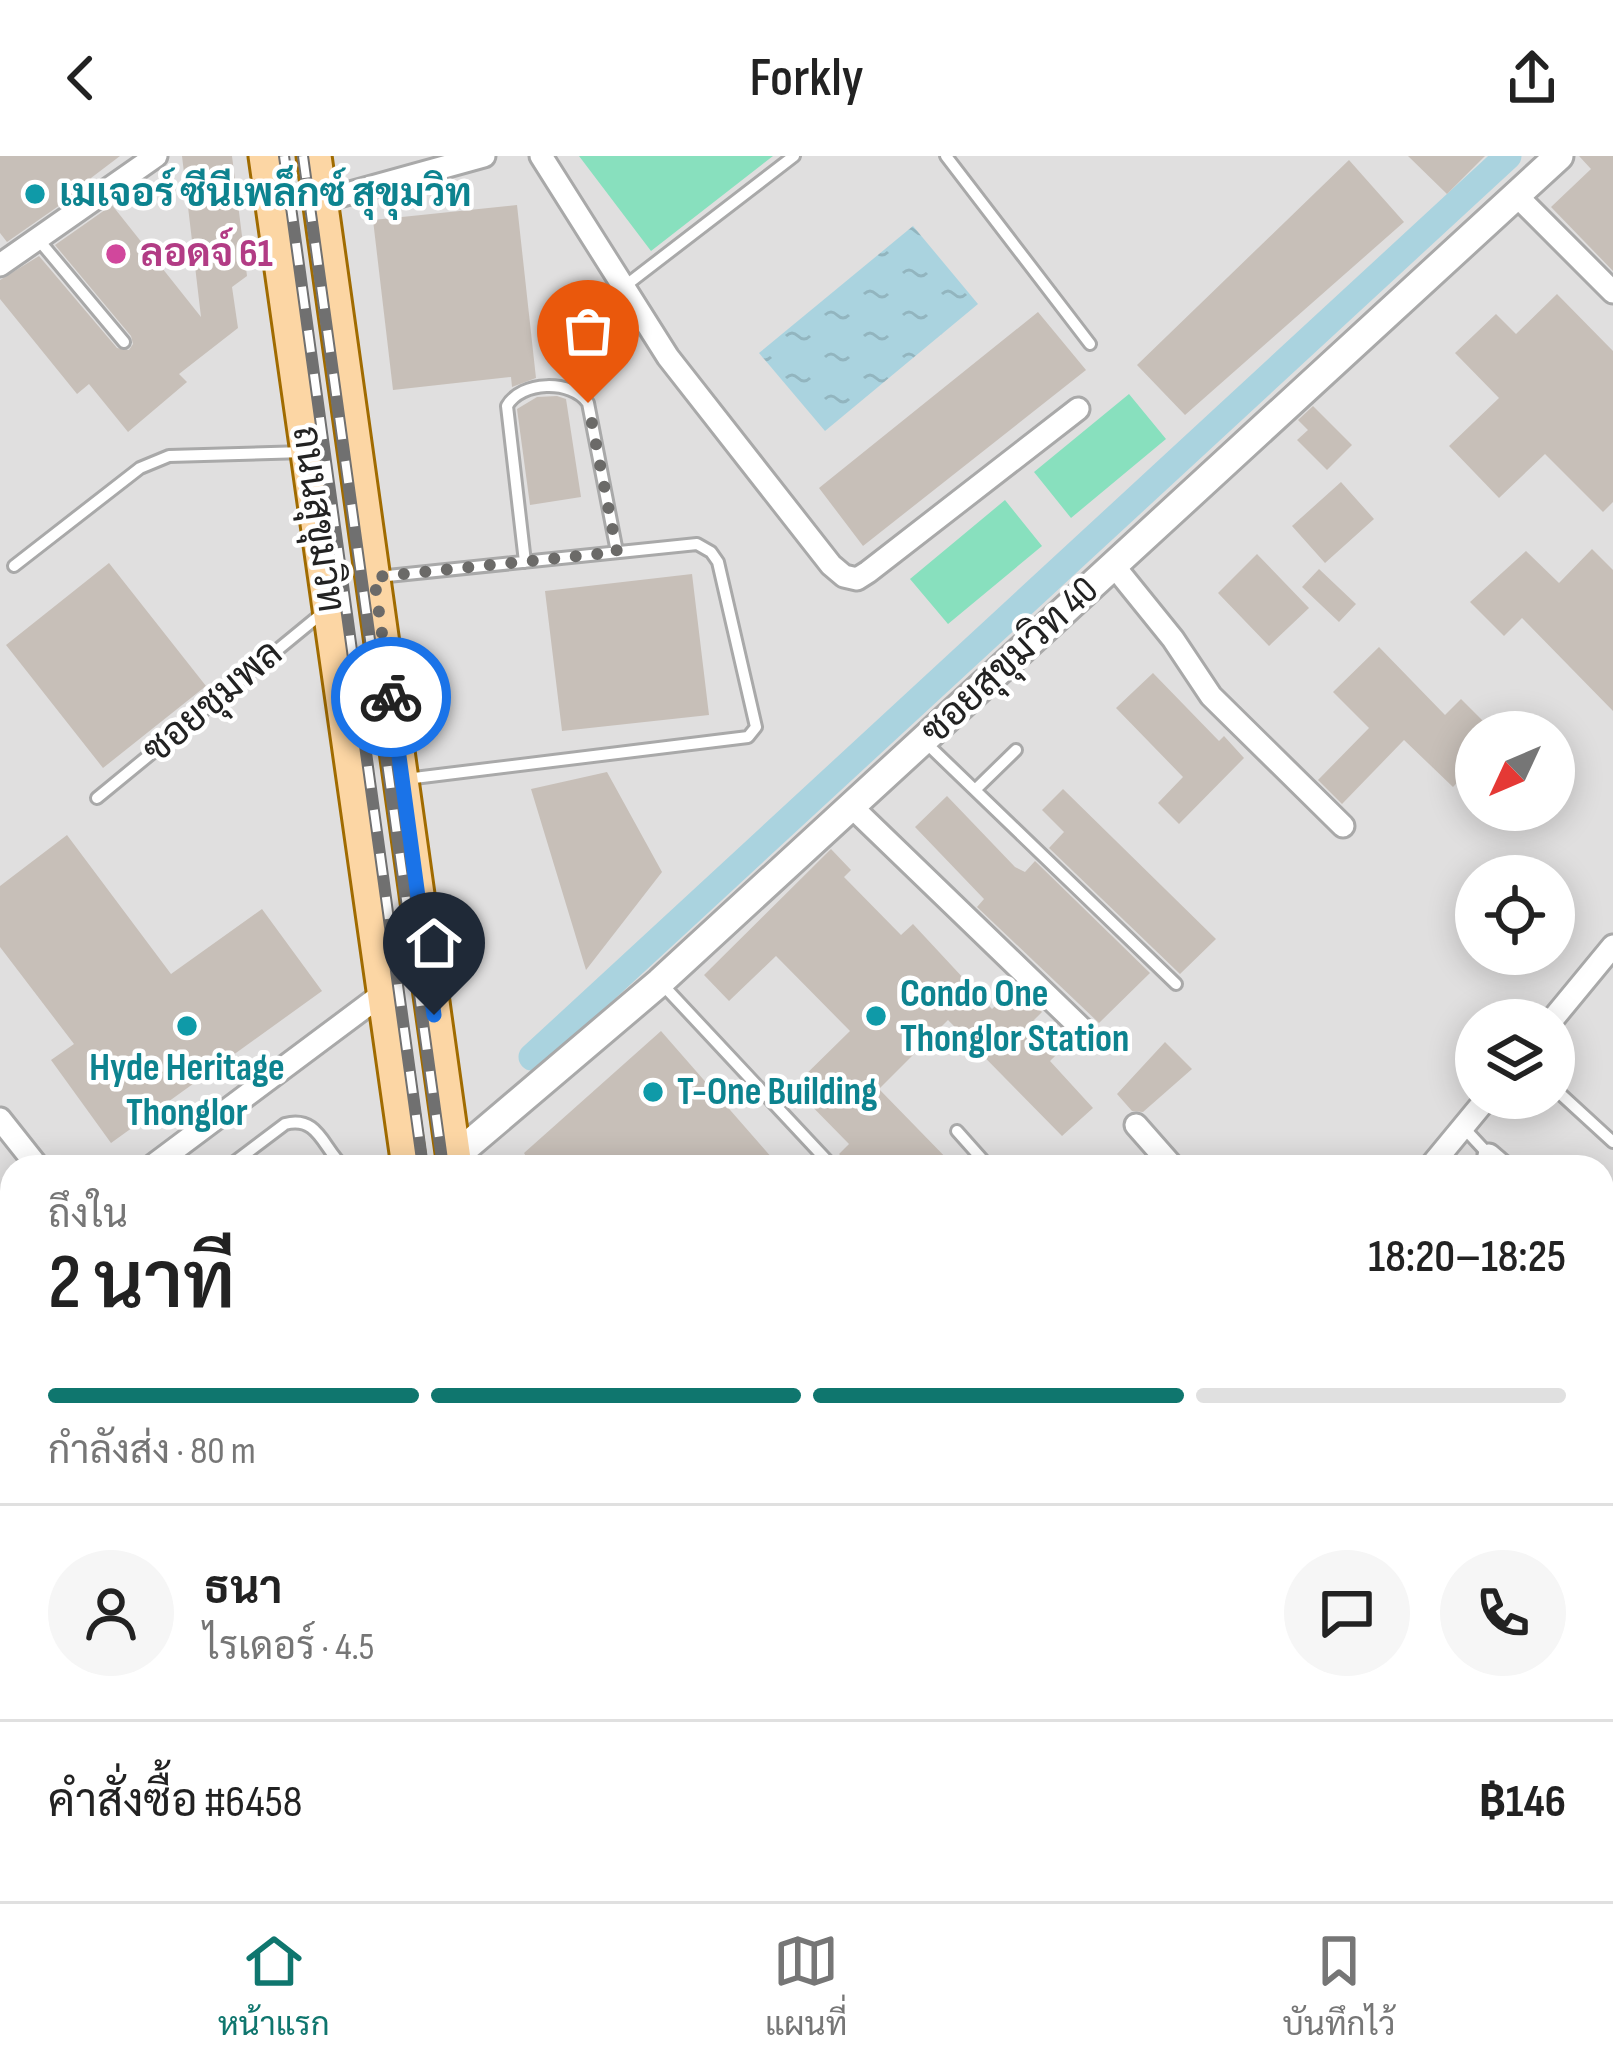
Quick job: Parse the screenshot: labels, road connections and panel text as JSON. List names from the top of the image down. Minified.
{"streets":{"main road":["ถนนสุขุมวิท"],"street":["ซอยสุขุมวิท 40"],"lane":["ซอยชุมพล"]},"crossings":[["ถนนสุขุมวิท","ซอยชุมพล"]],"places":["เมเจอร์ ซีนีเพล็กซ์ สุขุมวิท","ลอดจ์ 61","Condo One Thonglor Station","Hyde Heritage Thonglor","T-One Building"],"north":"bottom left","page":{"header":"Forkly","heading":["2 นาที","ถึงใน","18:20–18:25"],"panel":["ธนา","ไรเดอร์ · 4.5","คำสั่งซื้อ #6458","฿146"],"bar":"กำลังส่ง · 80 m","tabs":["หน้าแรก","แผนที่","บันทึกไว้"]}}
